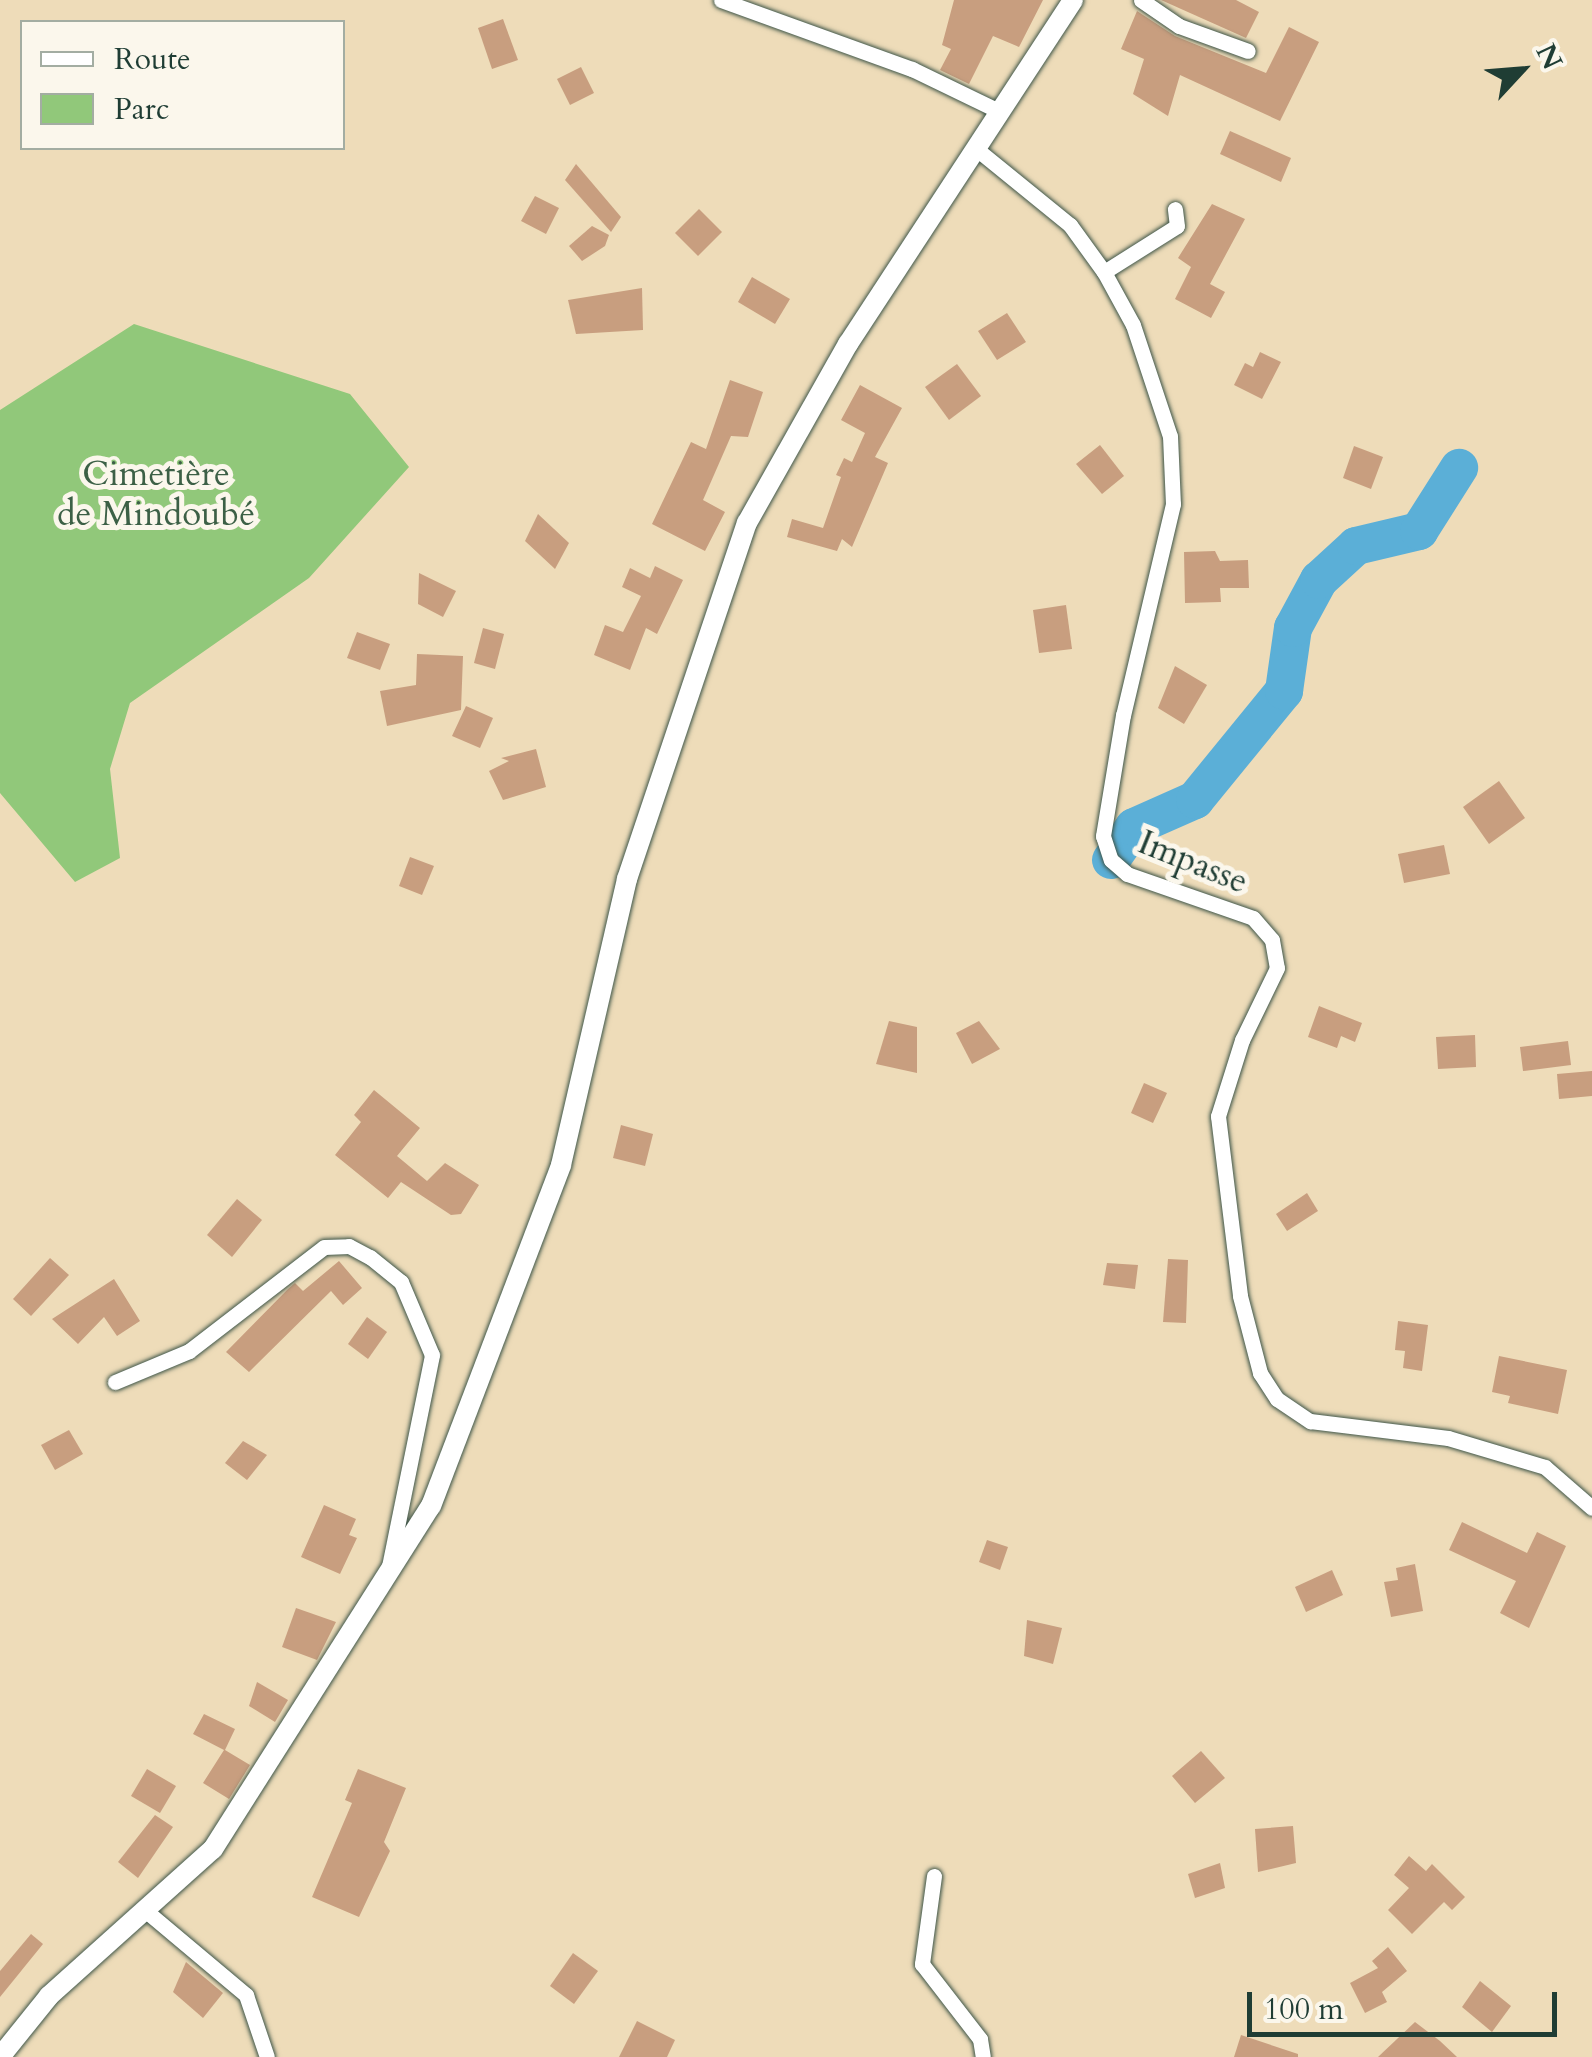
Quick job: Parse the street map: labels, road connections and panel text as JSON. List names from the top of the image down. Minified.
{"streets":{"street":["Impasse"]},"parks":["Cimetière de Mindoubé"],"legend":["Route","Parc"],"scale_bar":"100 m","north":"top right"}
